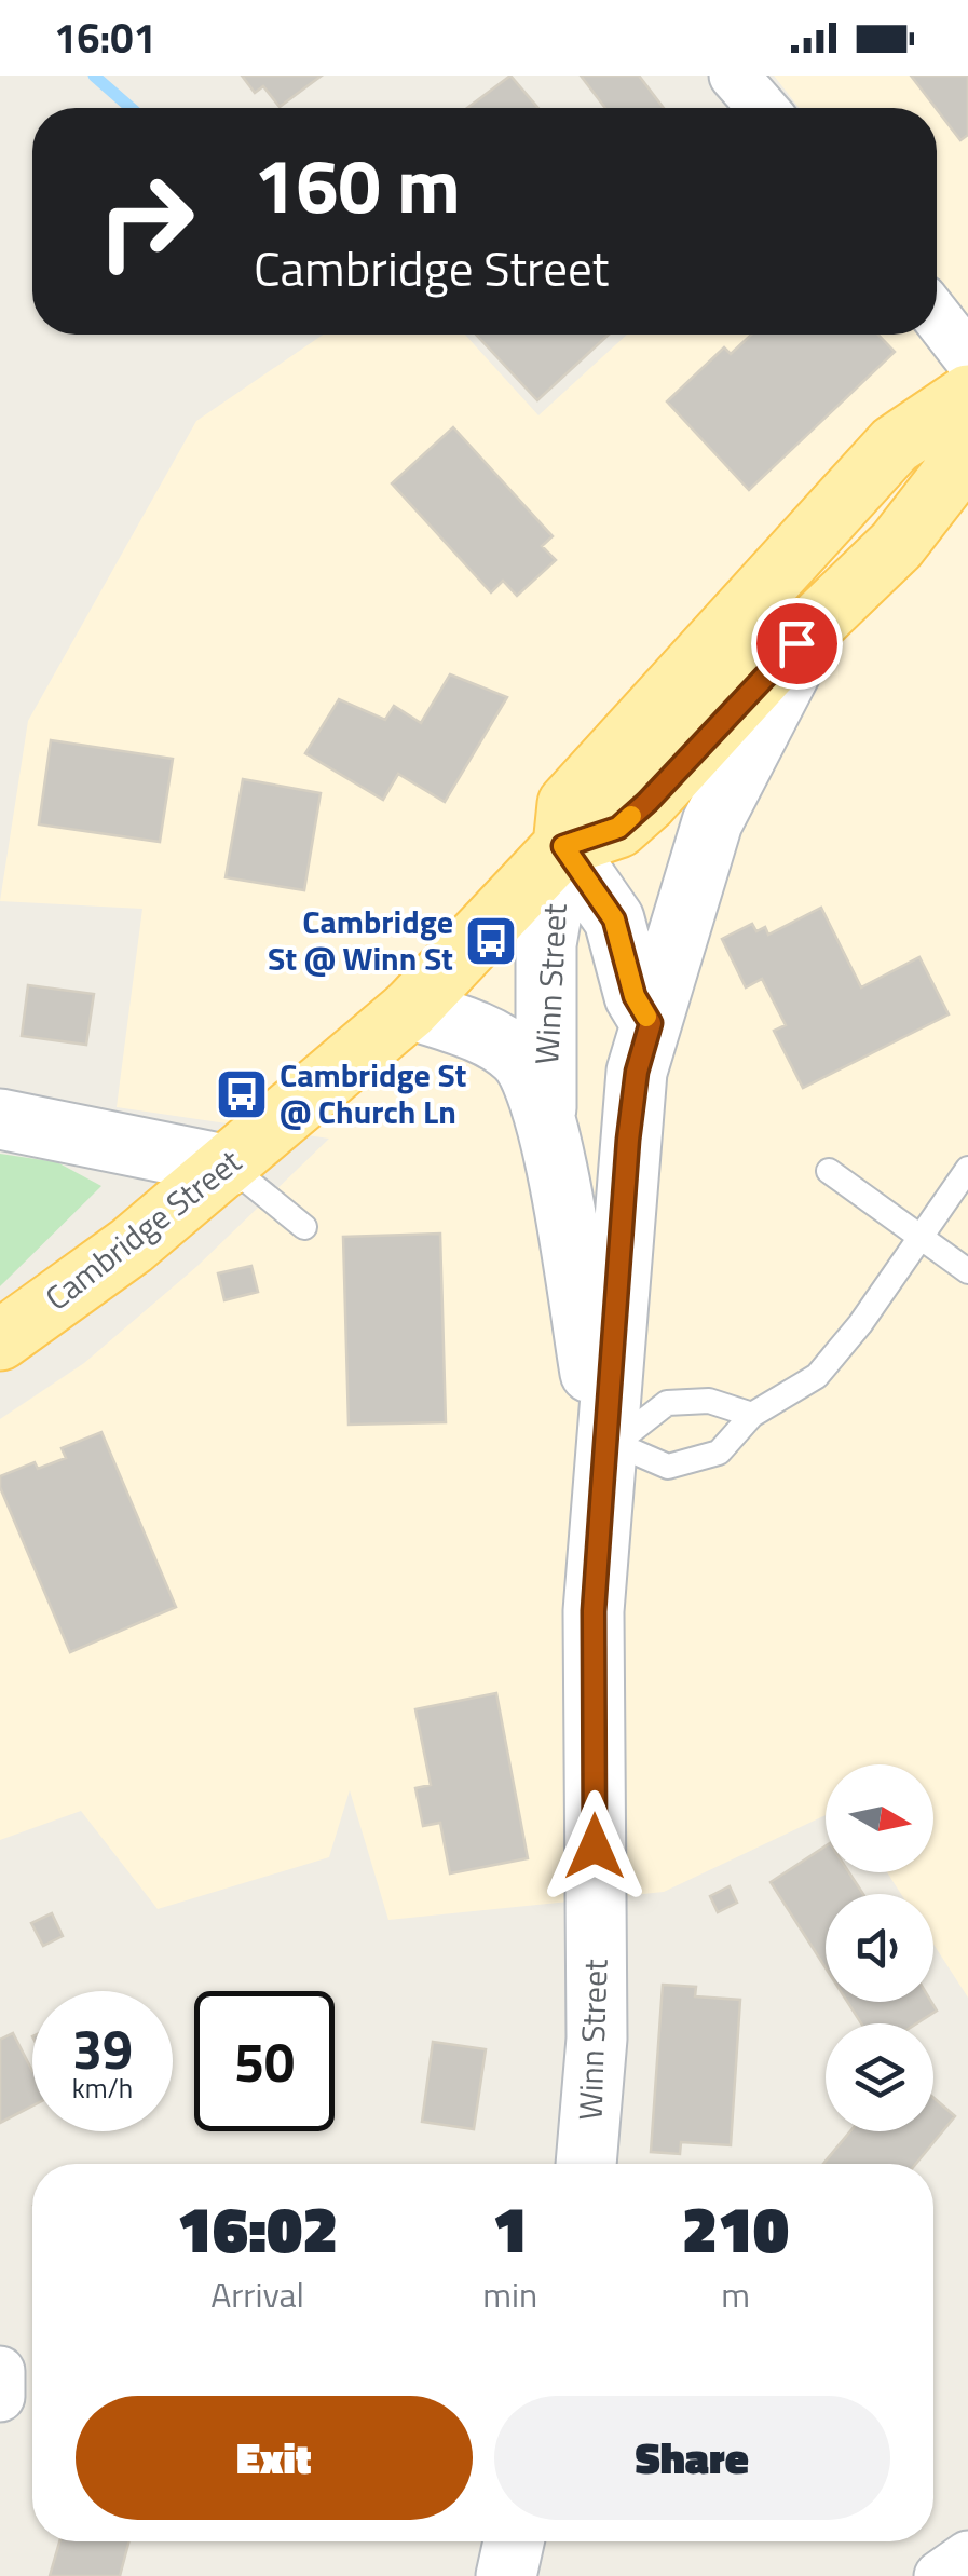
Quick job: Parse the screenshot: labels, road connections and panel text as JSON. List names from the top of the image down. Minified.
{"streets":{"main road":["Winn Street","Cambridge Street"]},"crossings":[["Winn Street","Cambridge Street"]],"places":{"bus stop":["Cambridge St @ Winn St","Cambridge St @ Church Ln"]},"north":"right","page":{"status":"16:01","turn":["160 m","Cambridge Street"],"speed":"39 km/h","limit":"50","eta":["16:02","Arrival","1","min","210","m"],"buttons":["Exit","Share"]}}
